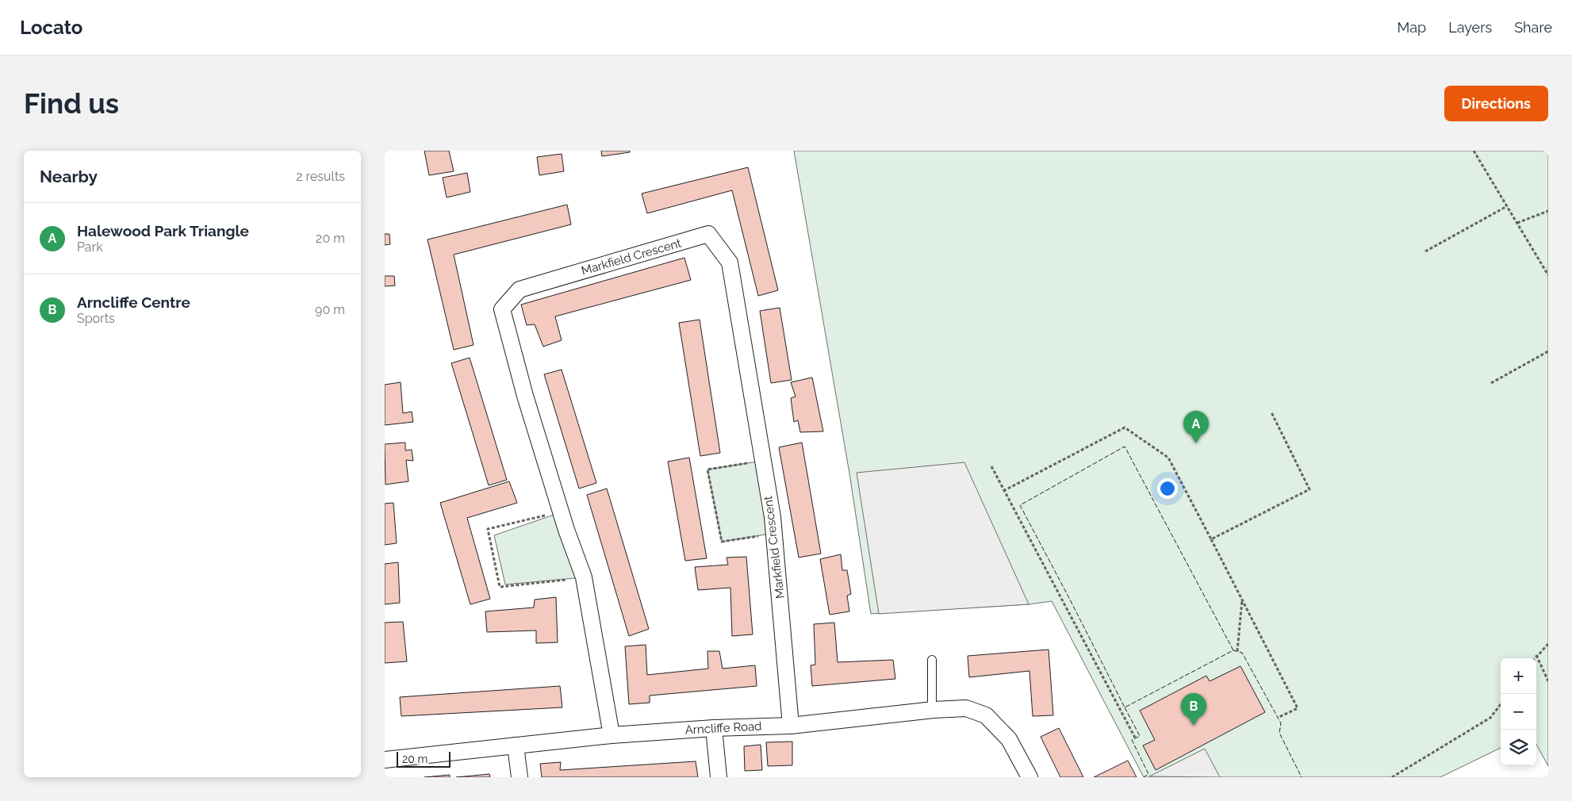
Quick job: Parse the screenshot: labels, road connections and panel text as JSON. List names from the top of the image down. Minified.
{"streets":{"street":["Markfield Crescent","Arncliffe Road"]},"crossings":[["Markfield Crescent","Arncliffe Road"]],"scale_bar":"20 m","page":{"header":"Locato","nav":["Map","Layers","Share"],"buttons":"Directions","title":"Find us","heading":["Nearby","2 results"],"list":[{"mark":"A","name":"Halewood Park Triangle","note":"Park","value":"20 m"},{"mark":"B","name":"Arncliffe Centre","note":"Sports","value":"90 m"}],"pins":["A","B"],"map_buttons":["+","−"],"scale":"20 m"}}
